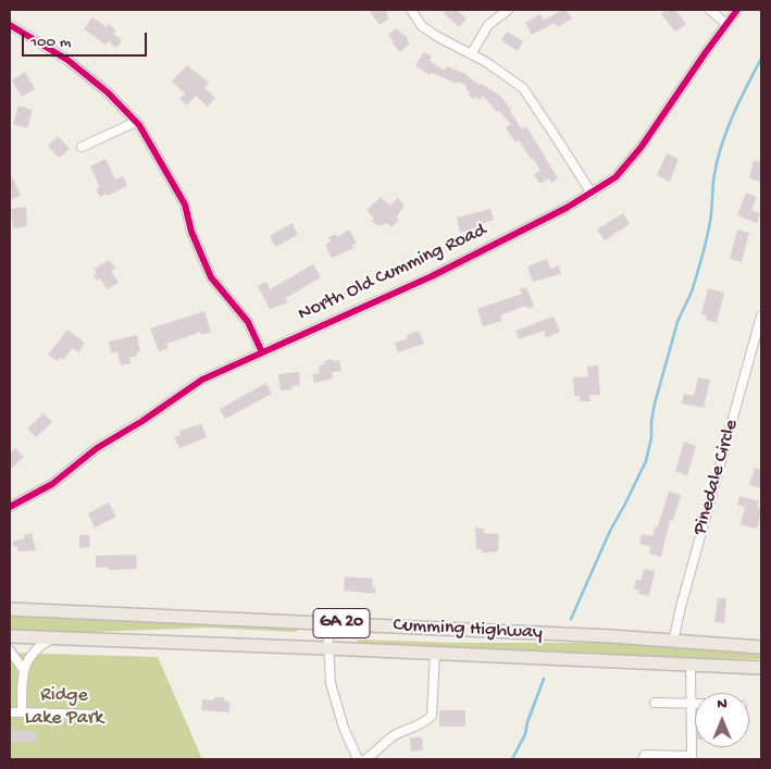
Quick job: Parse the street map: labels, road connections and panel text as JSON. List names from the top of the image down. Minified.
{"streets":{"highway":["GA 20","Cumming Highway"],"street":["North Old Cumming Road","Pinedale Circle"]},"crossings":[["Pinedale Circle","Cumming Highway"]],"parks":["Ridge Lake Park"],"scale_bar":"100 m","north":"top"}
